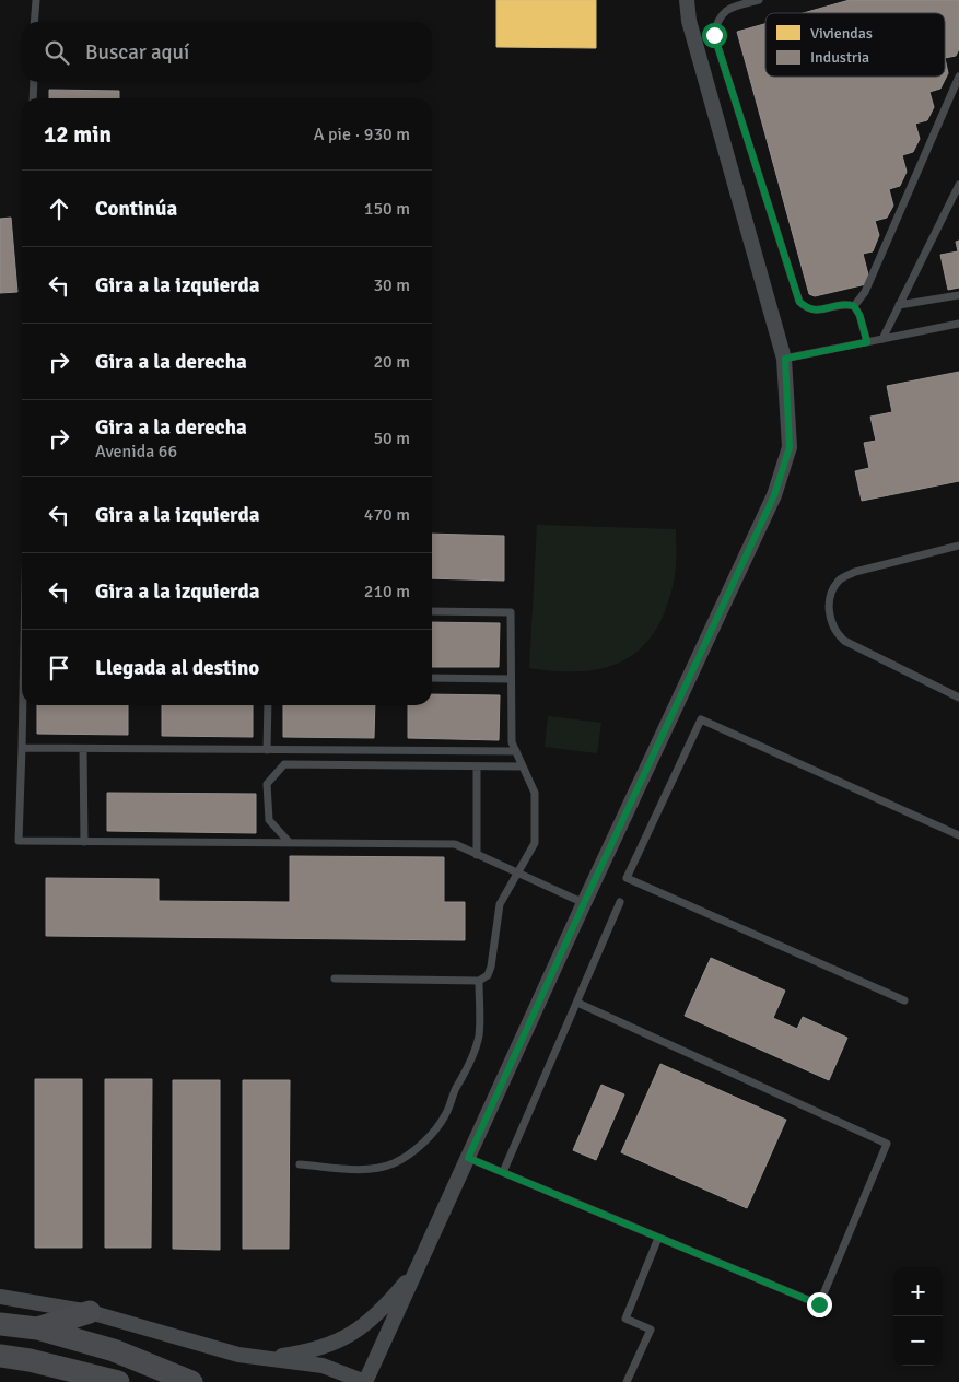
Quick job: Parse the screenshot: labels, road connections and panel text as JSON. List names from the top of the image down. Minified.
{"legend":["Viviendas","Industria"],"page":{"search":"Buscar aquí","heading":["12 min","A pie · 930 m"],"list":[["Continúa","150 m"],["Gira a la izquierda","30 m"],["Gira a la derecha","20 m"],["Gira a la derecha","Avenida 66","50 m"],["Gira a la izquierda","470 m"],["Gira a la izquierda","210 m"],"Llegada al destino"],"map_buttons":["+","−"]}}
